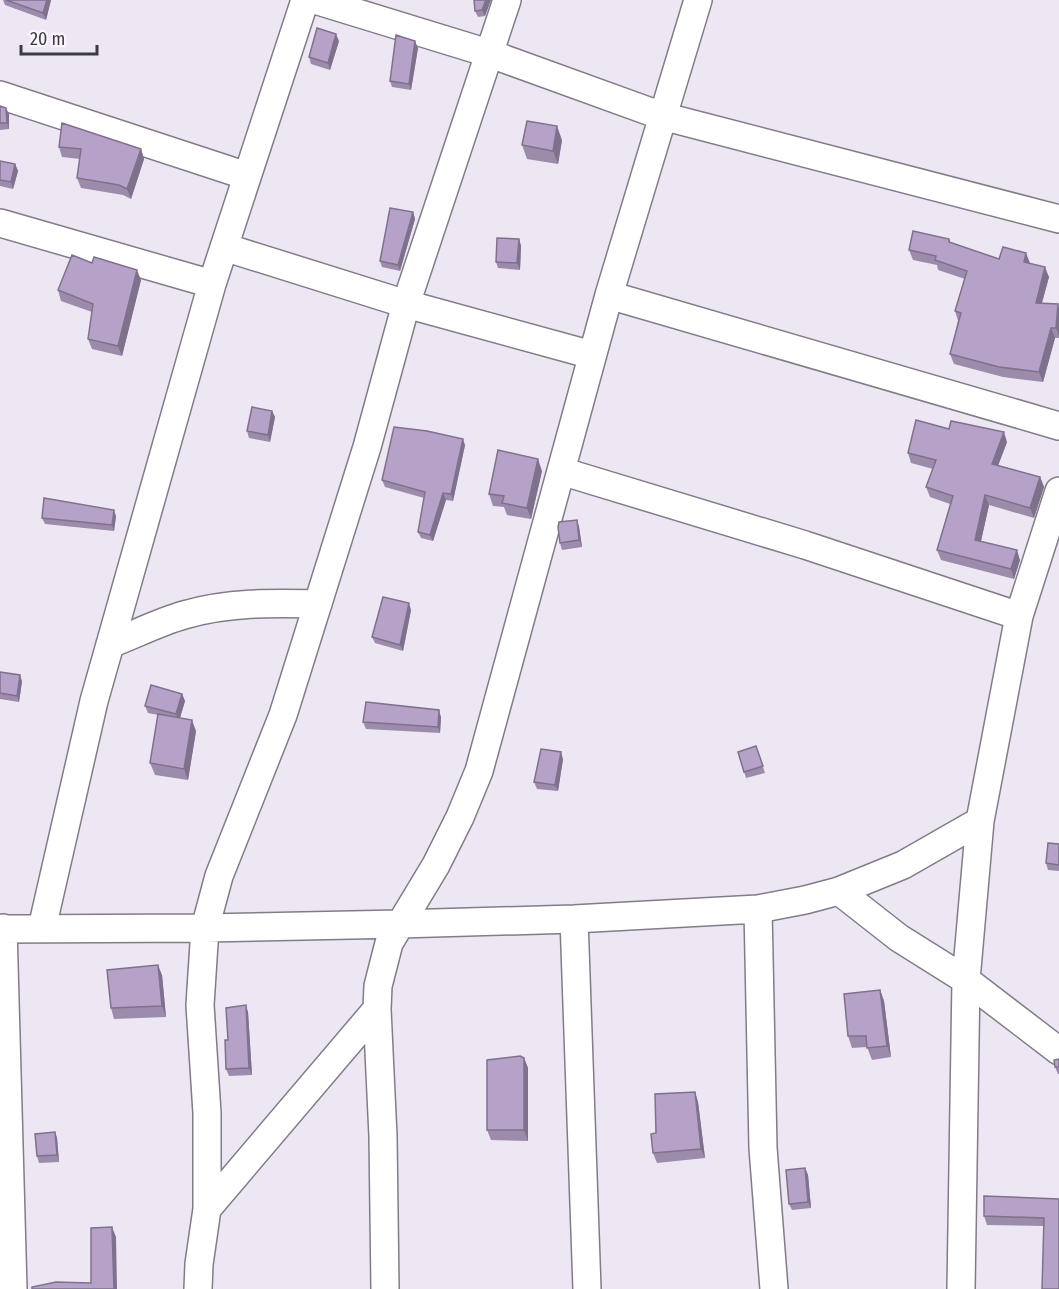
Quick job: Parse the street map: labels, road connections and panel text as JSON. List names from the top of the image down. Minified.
{"scale_bar":"20 m"}
